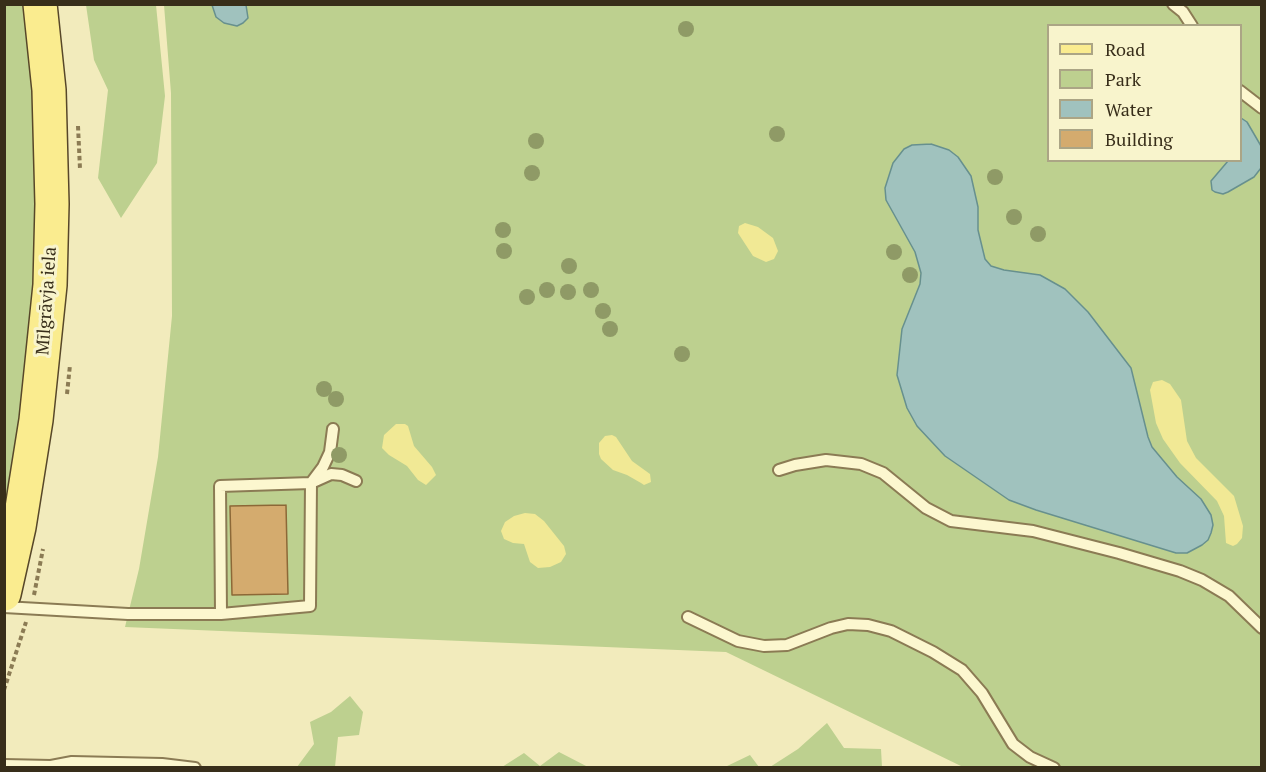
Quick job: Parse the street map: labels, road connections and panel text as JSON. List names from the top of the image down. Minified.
{"streets":{"main road":["Mīlgrāvja iela"]},"legend":["Road","Park","Water","Building"]}
